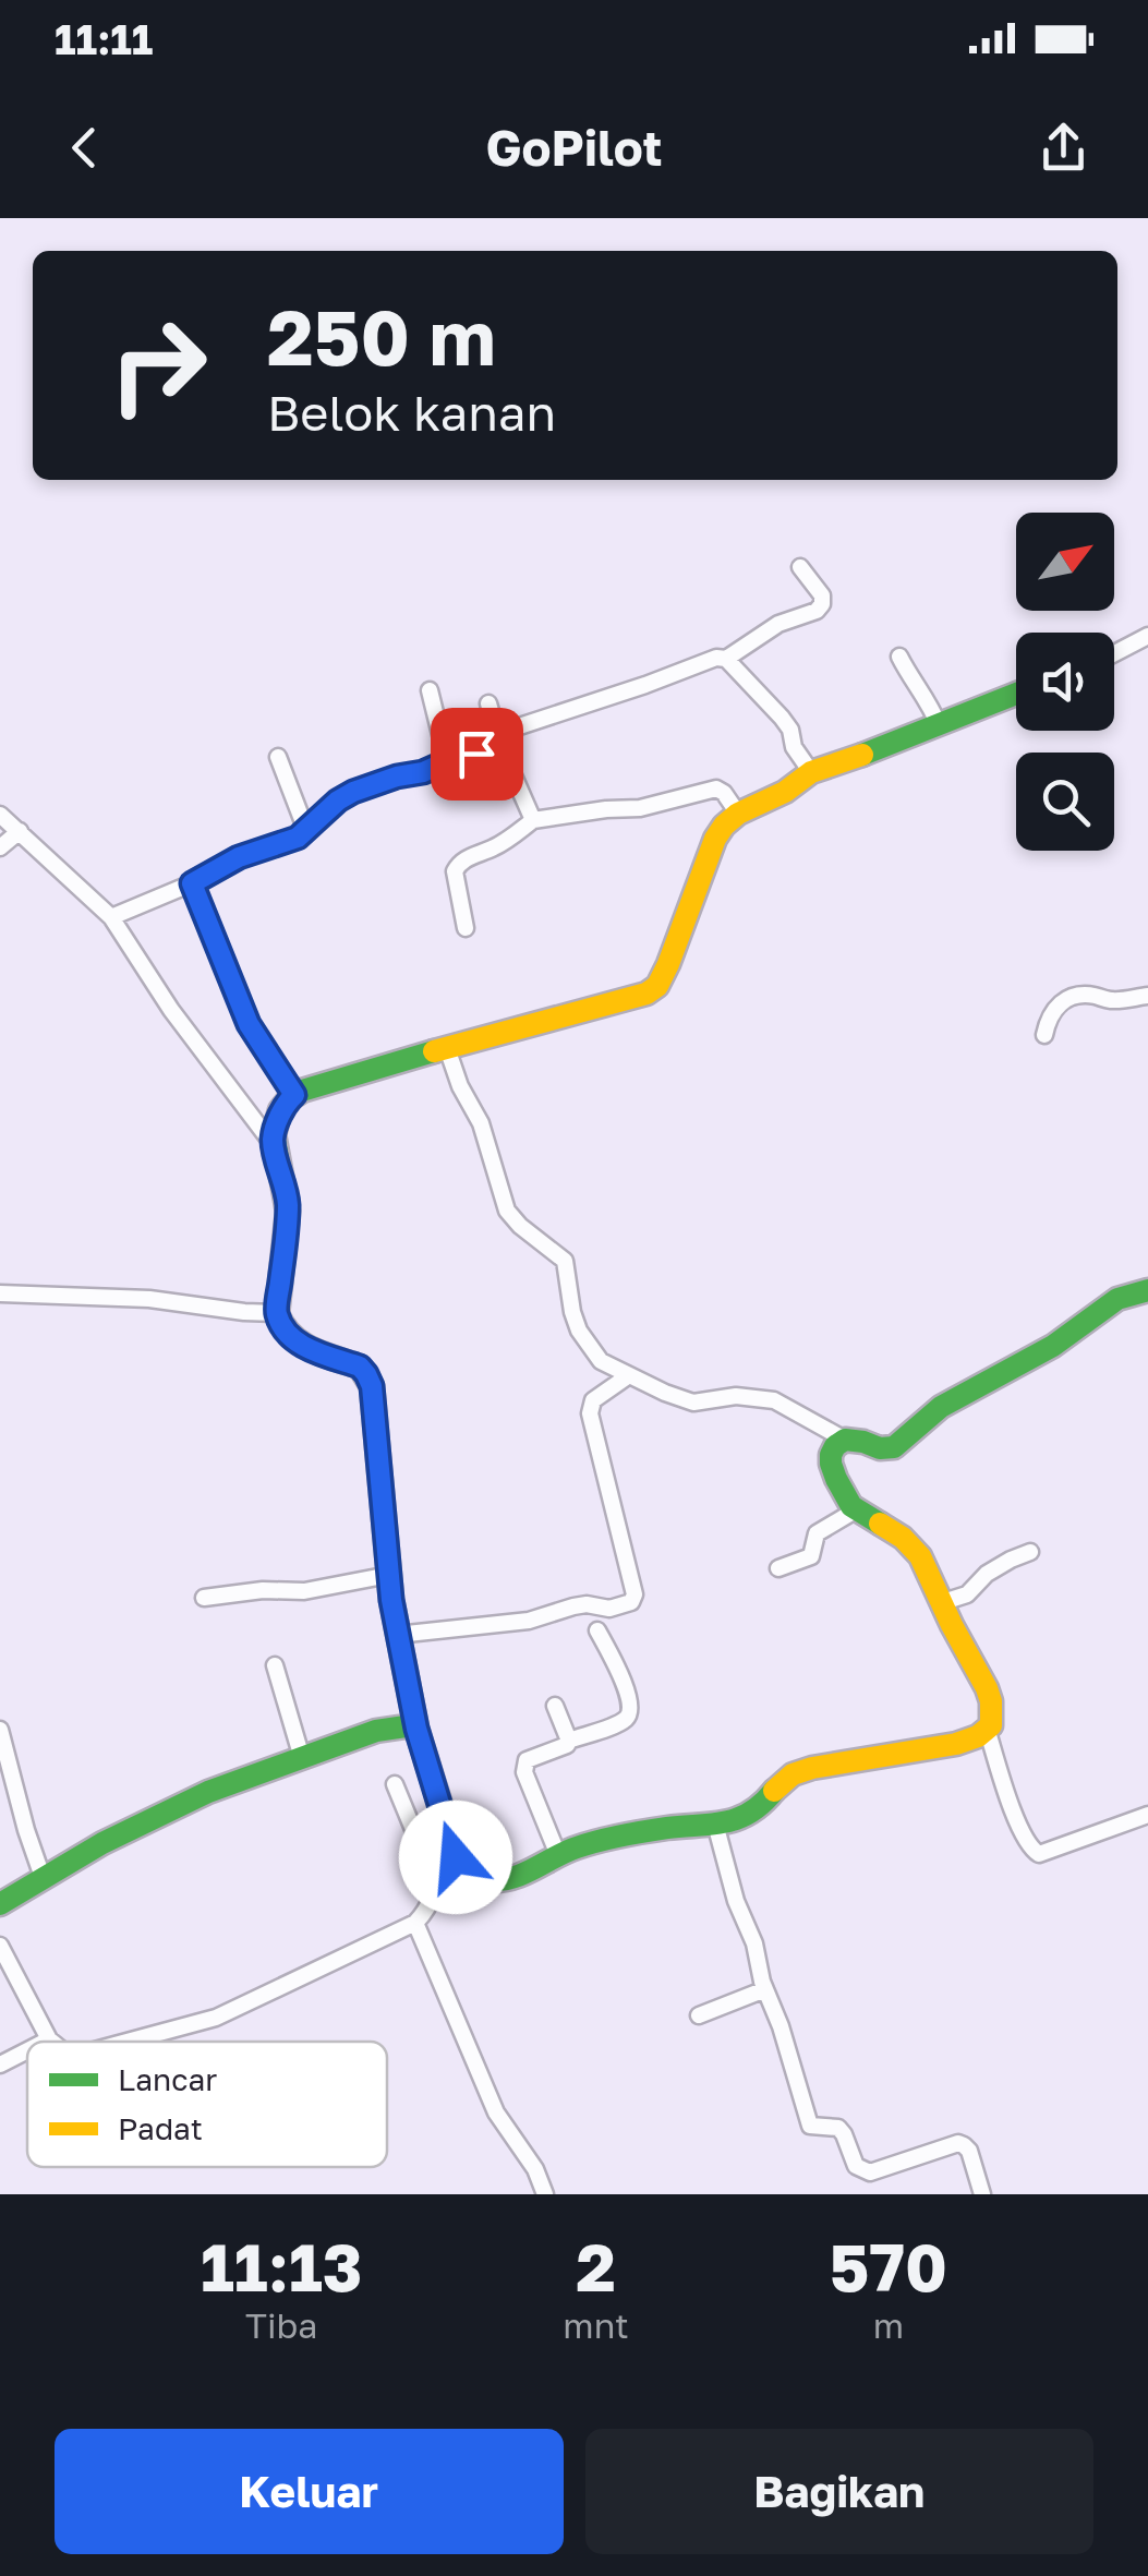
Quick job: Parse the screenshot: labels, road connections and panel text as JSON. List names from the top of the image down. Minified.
{"legend":["Lancar","Padat"],"north":"top right","page":{"status":"11:11","header":"GoPilot","turn":["250 m","Belok kanan"],"eta":["11:13","Tiba","2","mnt","570","m"],"buttons":["Keluar","Bagikan"]}}
